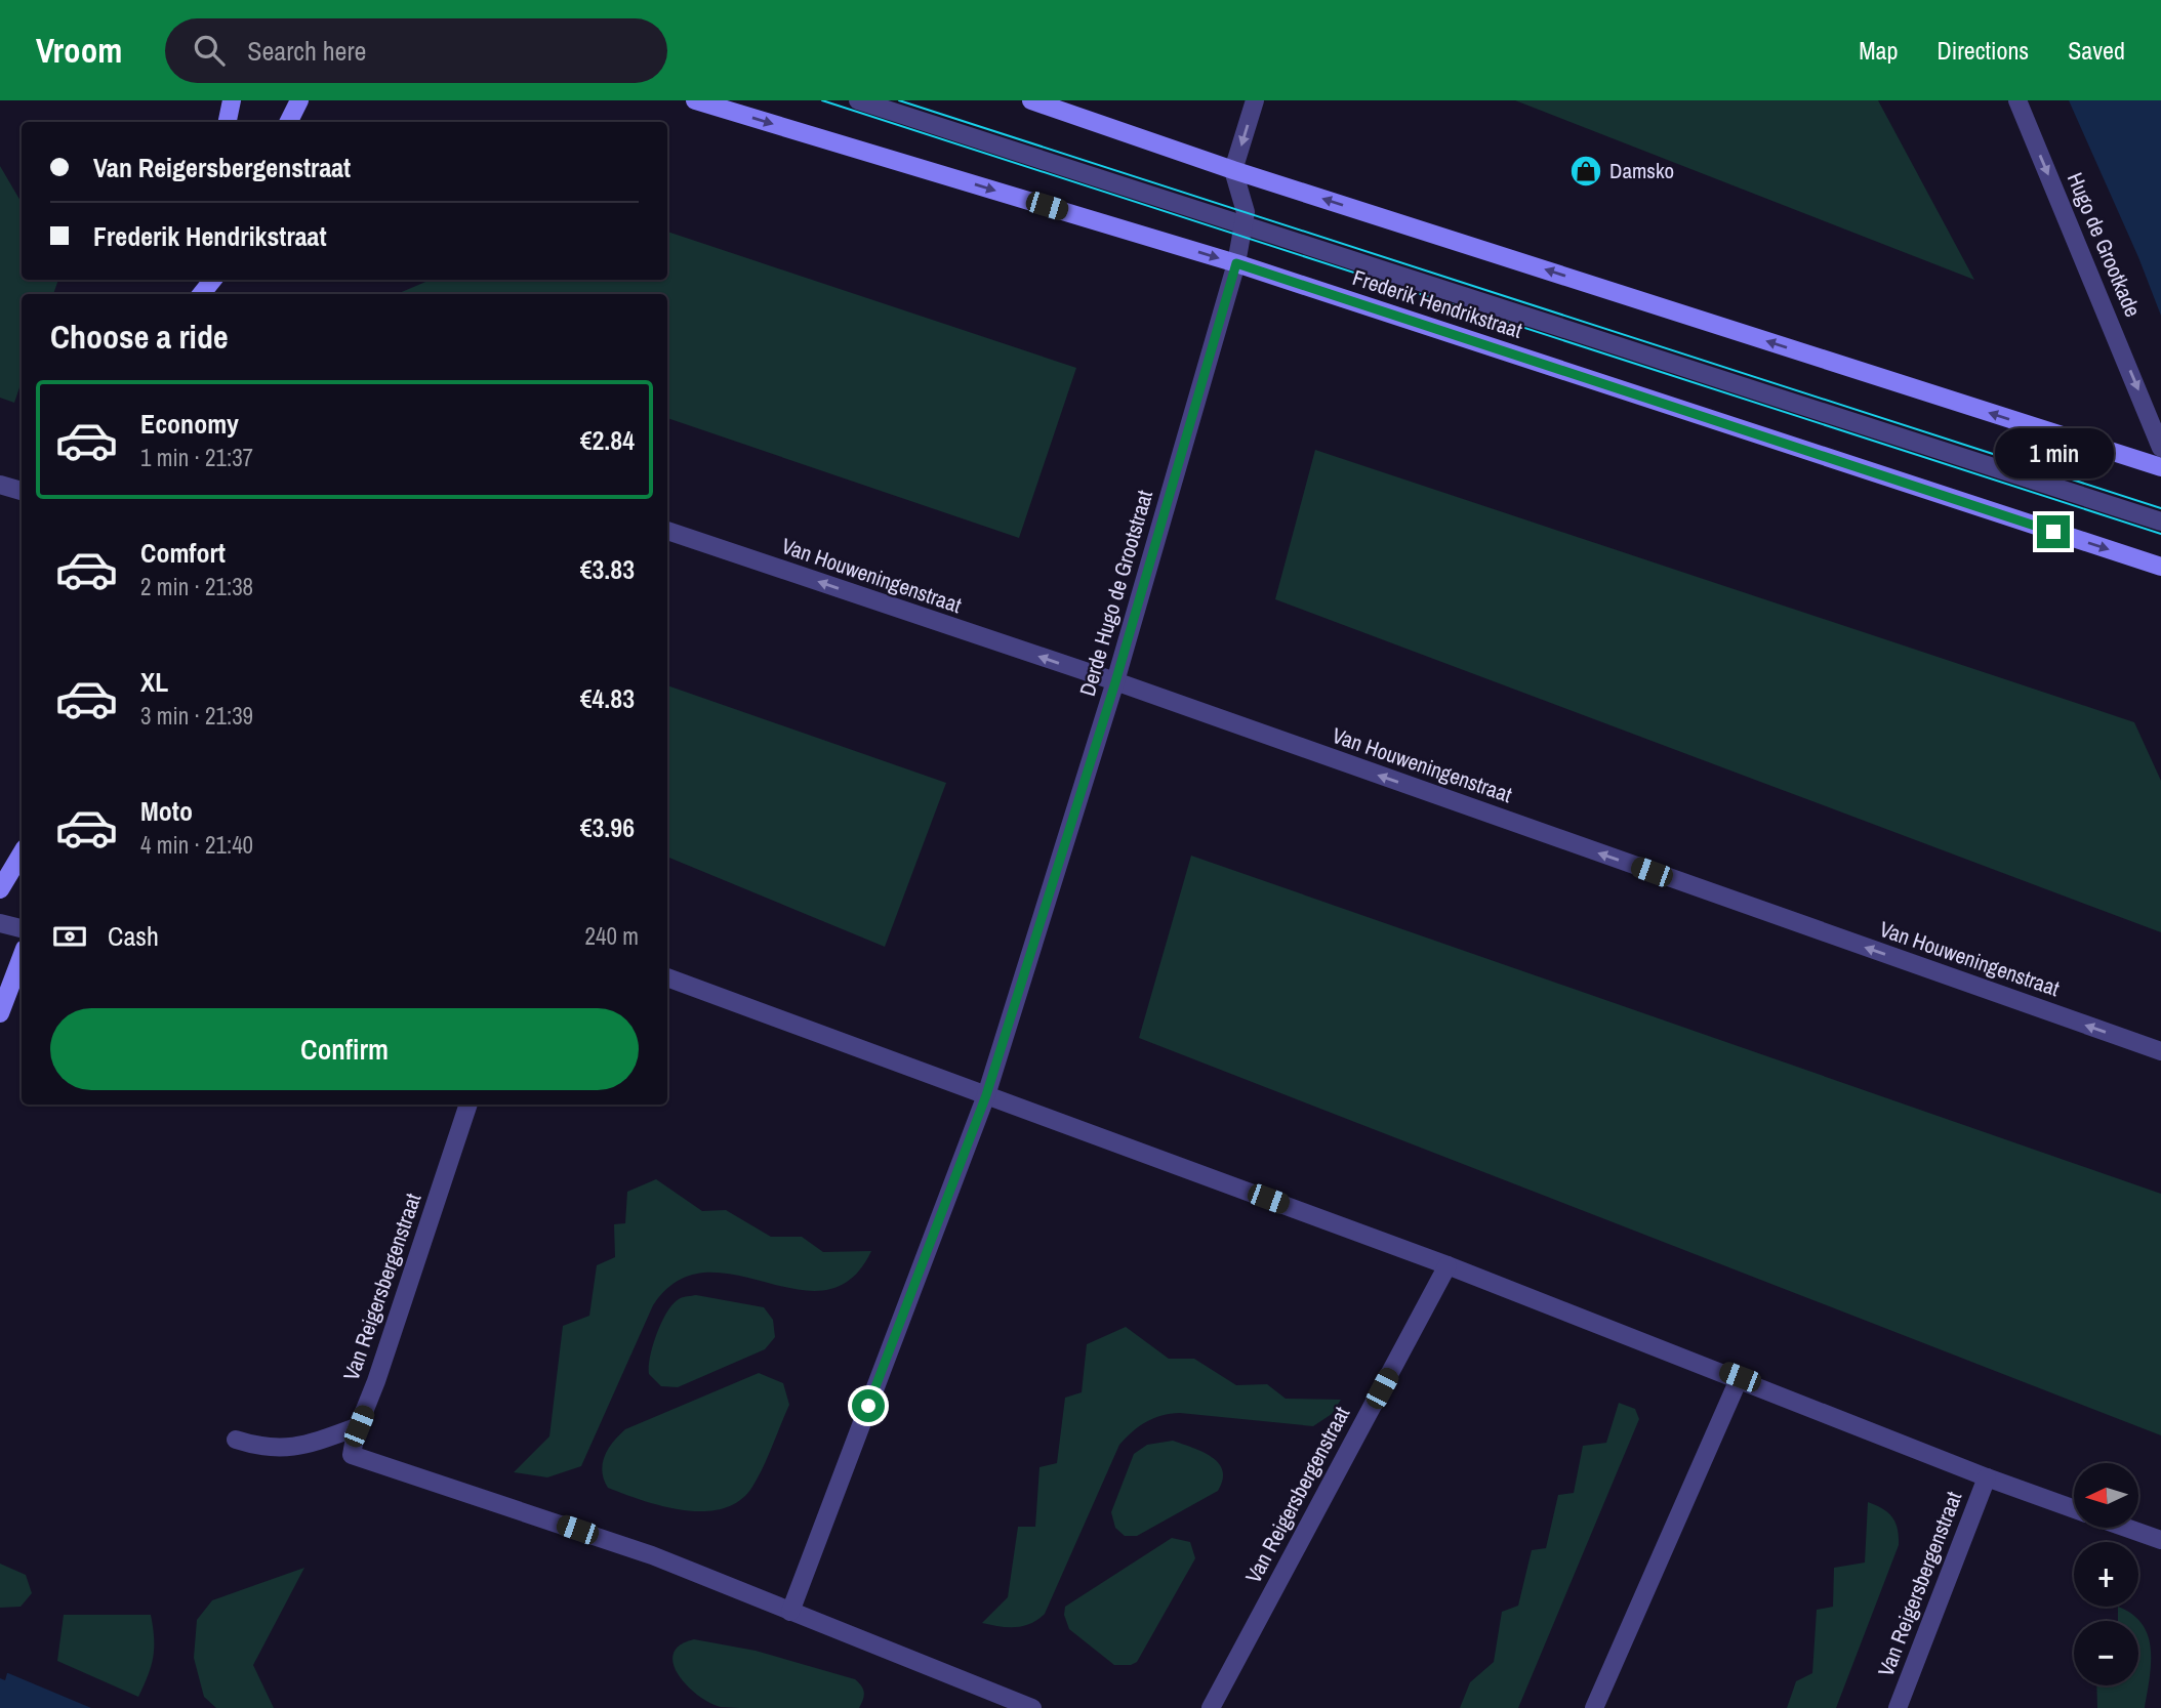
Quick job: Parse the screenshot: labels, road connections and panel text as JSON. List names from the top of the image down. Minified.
{"streets":{"street":["Hugo de Grootkade","Frederik Hendrikstraat","Van Houweningenstraat","Derde Hugo de Grootstraat","Van Reigersbergenstraat"]},"crossings":[["Frederik Hendrikstraat","Derde Hugo de Grootstraat"],["Van Houweningenstraat","Derde Hugo de Grootstraat"],["Derde Hugo de Grootstraat","Van Reigersbergenstraat"]],"one_way":["Hugo de Grootkade","Van Houweningenstraat"],"places":{"shop":["Damsko"]},"north":"left","page":{"header":"Vroom","search":"Search here","nav":["Map","Directions","Saved"],"banner":["Van Reigersbergenstraat","Frederik Hendrikstraat"],"heading":"Choose a ride","list":[{"name":"Economy","note":"1 min · 21:37","value":"€2.84"},{"name":"Comfort","note":"2 min · 21:38","value":"€3.83"},{"name":"XL","note":"3 min · 21:39","value":"€4.83"},{"name":"Moto","note":"4 min · 21:40","value":"€3.96"}],"bubble":"1 min","pay":["Cash","240 m"],"buttons":"Confirm","map_buttons":["+","−"]}}
